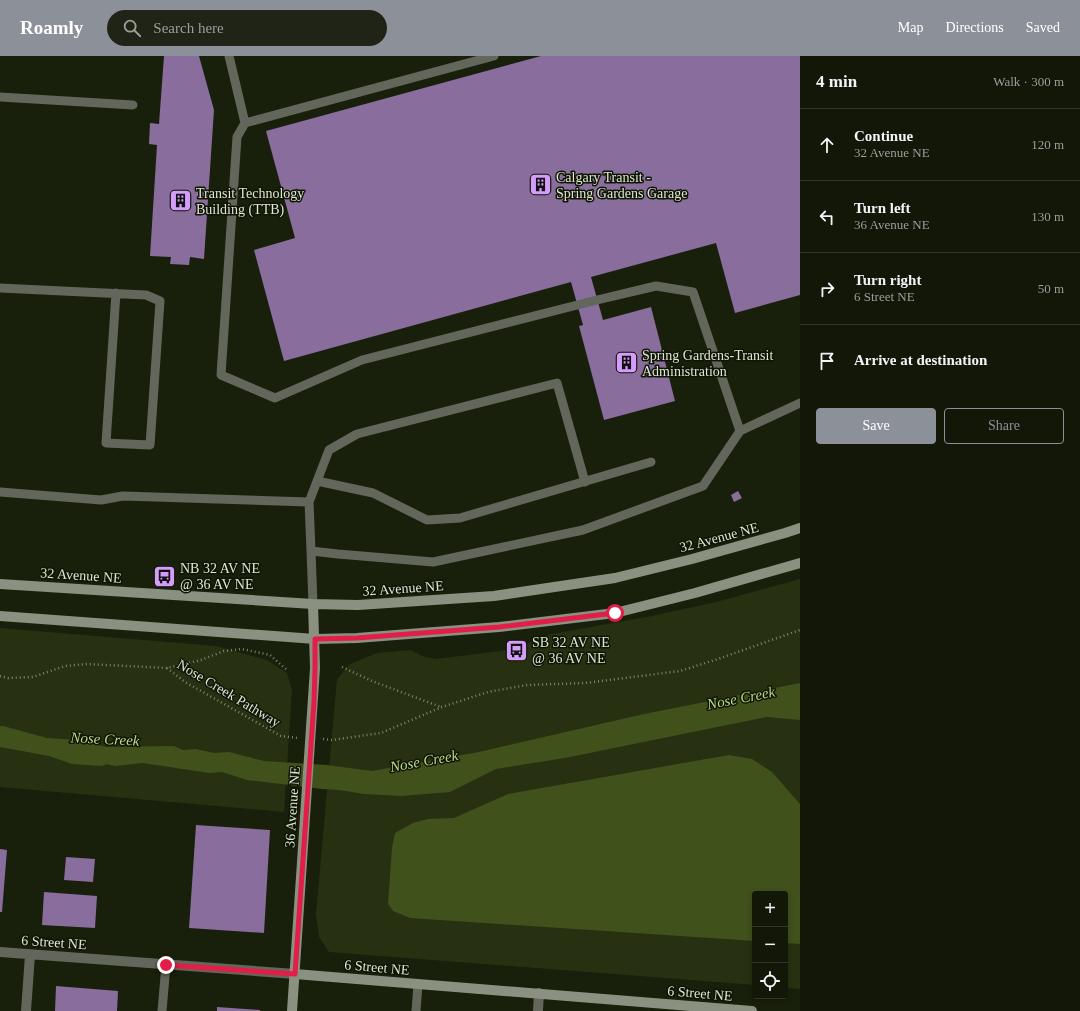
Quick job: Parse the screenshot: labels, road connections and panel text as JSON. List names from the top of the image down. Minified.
{"streets":{"main road":["32 Avenue NE","36 Avenue NE","6 Street NE"],"path":["Nose Creek Pathway"]},"crossings":[["32 Avenue NE","36 Avenue NE"],["36 Avenue NE","6 Street NE"]],"water":["Nose Creek"],"places":{"building":["Calgary Transit - Spring Gardens Garage","Transit Technology Building (TTB)","Spring Gardens-Transit Administration"],"bus stop":["NB 32 AV NE @ 36 AV NE","SB 32 AV NE @ 36 AV NE"]},"page":{"header":"Roamly","search":"Search here","nav":["Map","Directions","Saved"],"heading":["4 min","Walk · 300 m"],"list":[["Continue","32 Avenue NE","120 m"],["Turn left","36 Avenue NE","130 m"],["Turn right","6 Street NE","50 m"],"Arrive at destination"],"buttons":["Save","Share"],"map_buttons":["+","−"]}}
